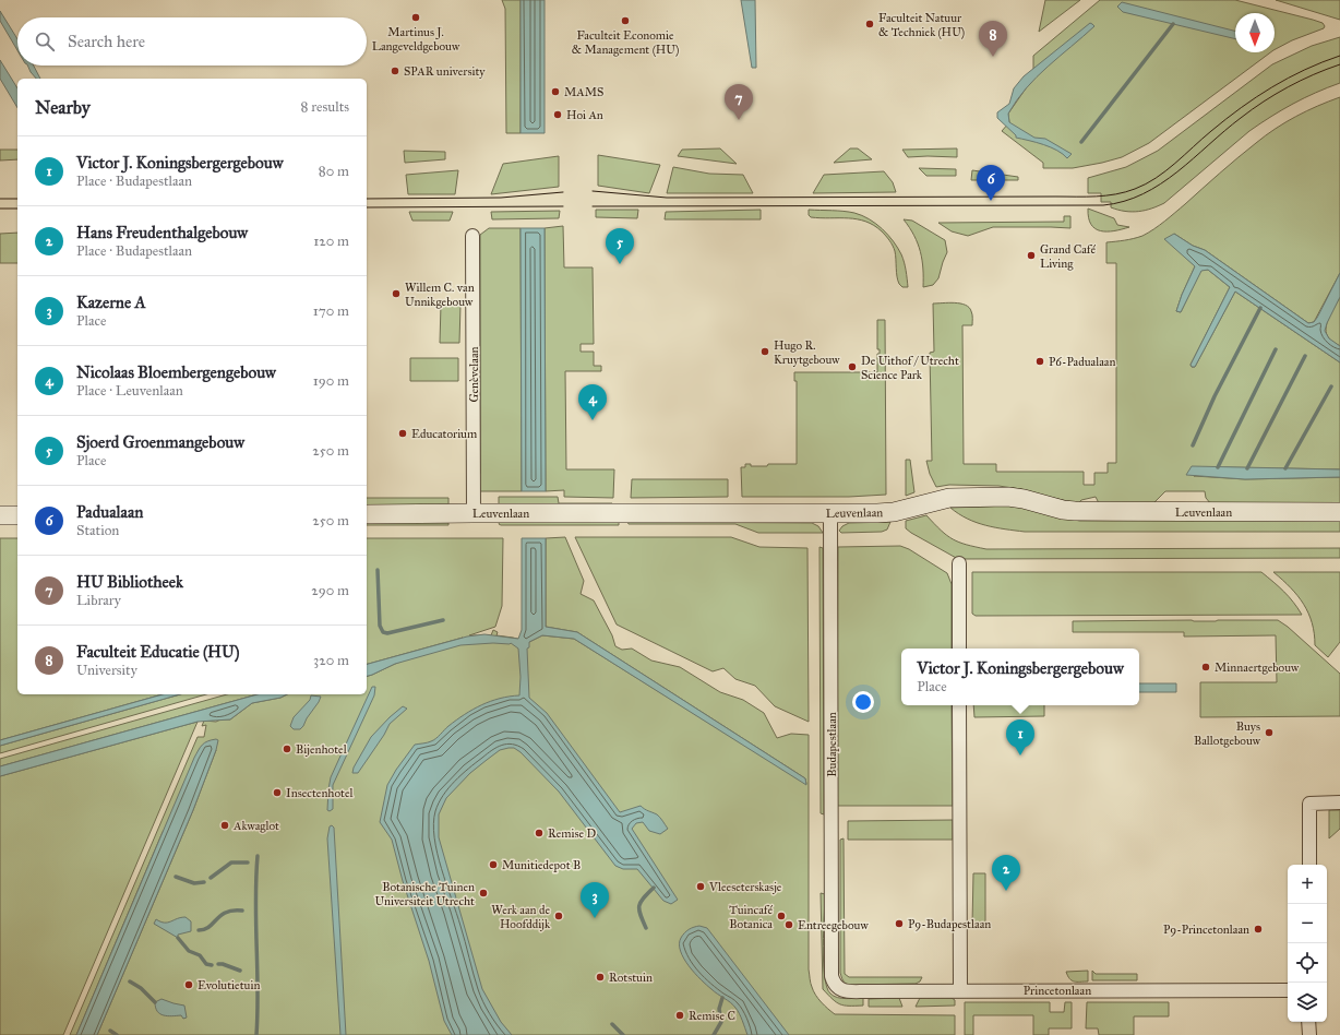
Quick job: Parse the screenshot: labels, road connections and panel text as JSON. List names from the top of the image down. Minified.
{"streets":{"main road":["Leuvenlaan"],"street":["Genèvelaan","Budapestlaan","Princetonlaan"]},"crossings":[["Genèvelaan","Leuvenlaan"],["Leuvenlaan","Budapestlaan"],["Budapestlaan","Princetonlaan"]],"places":["Martinus J. Langeveldgebouw","Faculteit Economie & Management (HU)","Faculteit Natuur & Techniek (HU)","SPAR university","MAMS","Hoi An","Grand Café Living","Willem C. van Unnikgebouw","Hugo R. Kruytgebouw","P6-Padualaan","De Uithof / Utrecht Science Park","Educatorium","Minnaertgebouw","Buys Ballotgebouw","Bijenhotel","Insectenhotel","Akwaglot","Remise D","Munitiedepot B","Vleeseterskasje","Botanische Tuinen Universiteit Utrecht","Werk aan de Hoofddijk","Tuincafé Botanica","P9-Budapestlaan","Entreegebouw","P9-Princetonlaan","Rotstuin","Evolutietuin","Remise C"],"north":"bottom","page":{"search":"Search here","pins":["8","7","6","5","4","1","2","3"],"heading":["Nearby","8 results"],"list":[{"mark":"1","name":"Victor J. Koningsbergergebouw","note":"Place · Budapestlaan","value":"80 m"},{"mark":"2","name":"Hans Freudenthalgebouw","note":"Place · Budapestlaan","value":"120 m"},{"mark":"3","name":"Kazerne A","note":"Place","value":"170 m"},{"mark":"4","name":"Nicolaas Bloembergengebouw","note":"Place · Leuvenlaan","value":"190 m"},{"mark":"5","name":"Sjoerd Groenmangebouw","note":"Place","value":"250 m"},{"mark":"6","name":"Padualaan","note":"Station","value":"250 m"},{"mark":"7","name":"HU Bibliotheek","note":"Library","value":"290 m"},{"mark":"8","name":"Faculteit Educatie (HU)","note":"University","value":"320 m"}],"popup":["Victor J. Koningsbergergebouw","Place"],"map_buttons":["+","−"]}}
